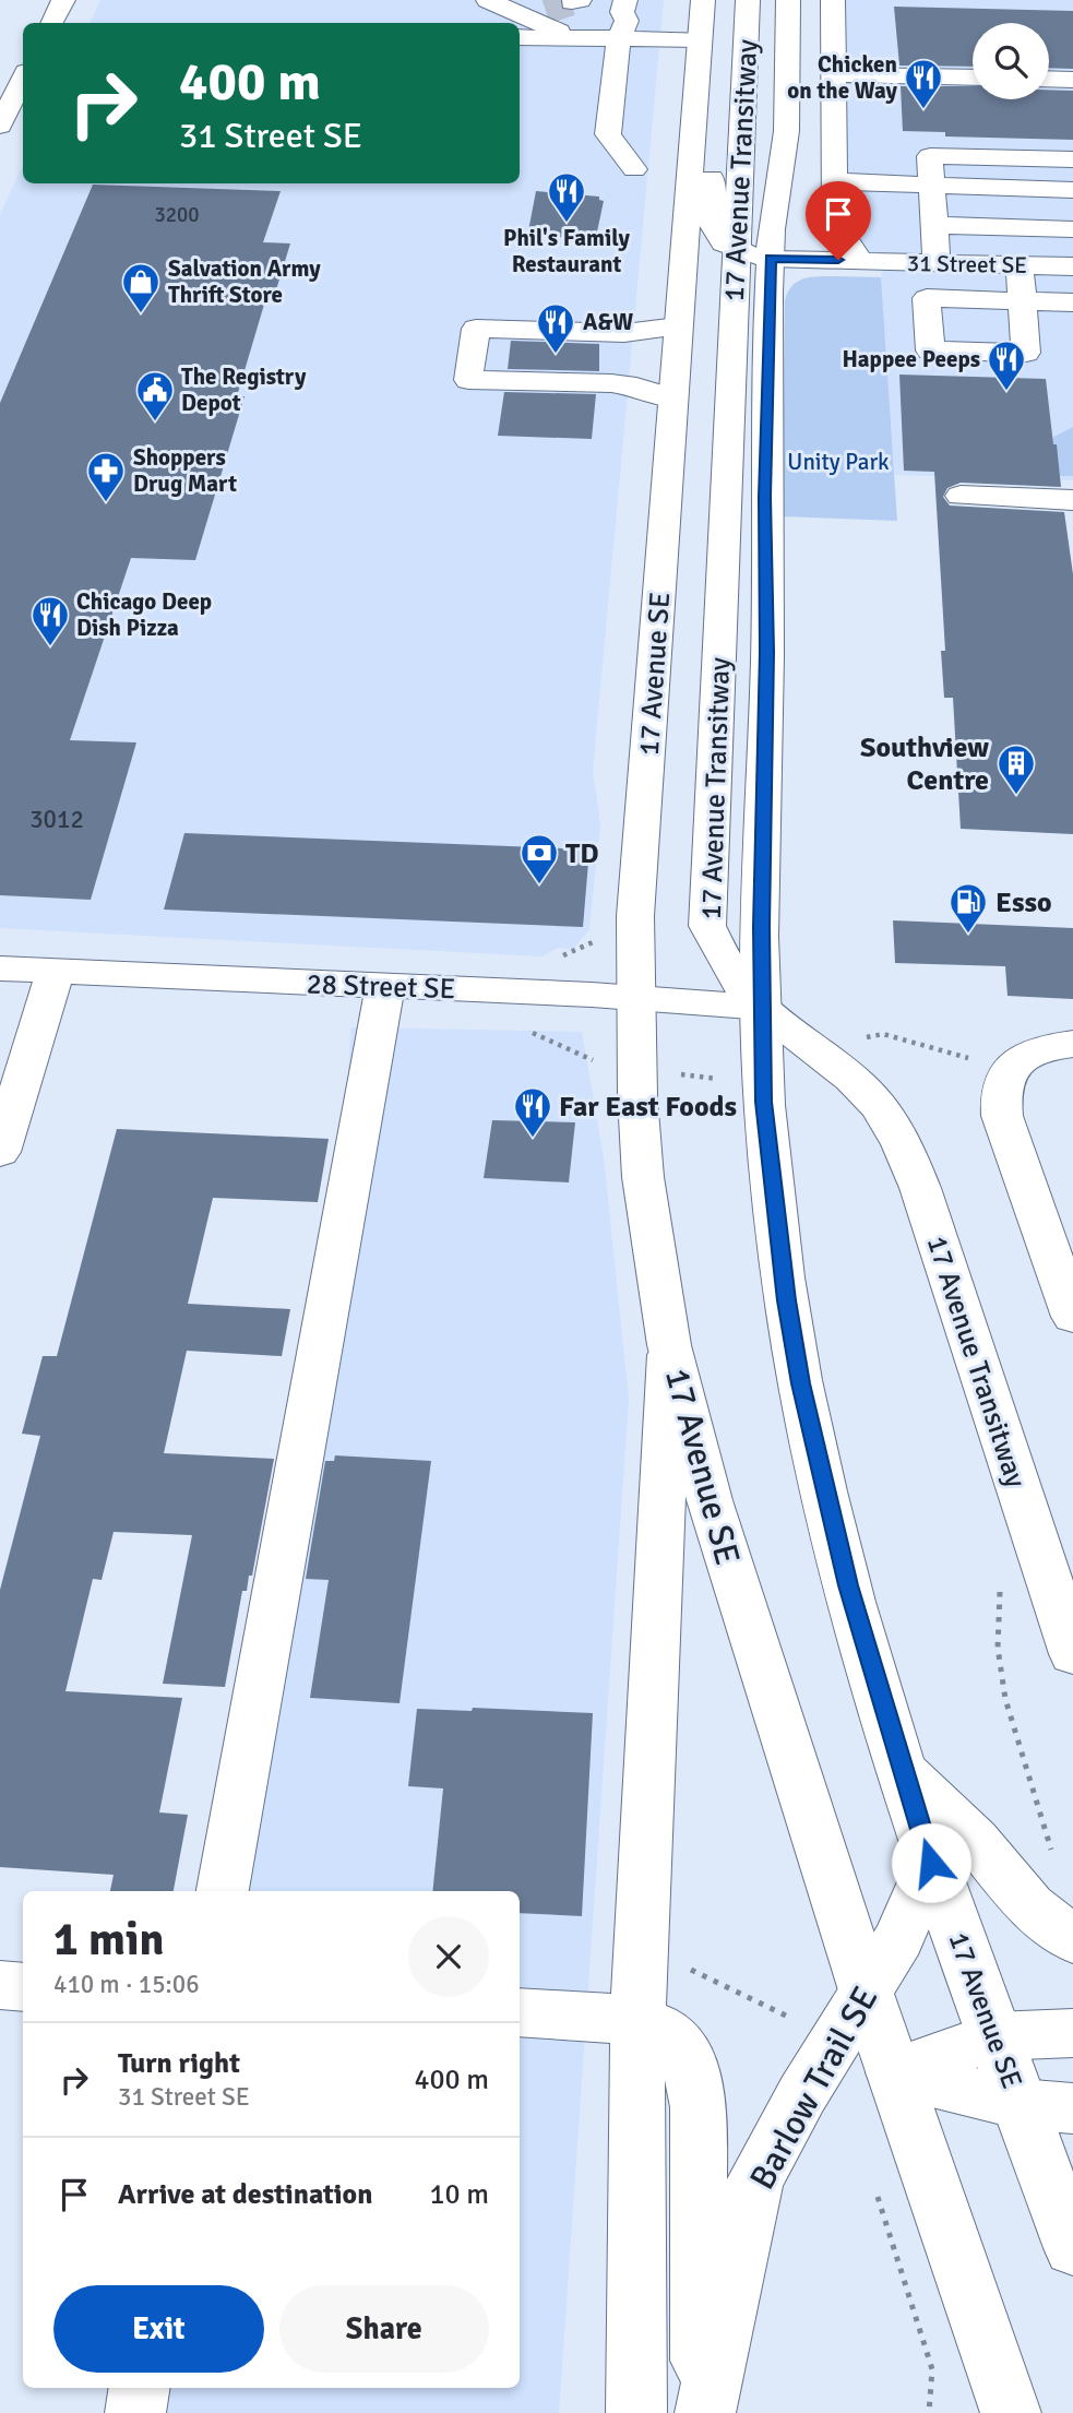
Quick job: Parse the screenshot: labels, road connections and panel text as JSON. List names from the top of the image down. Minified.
{"streets":{"main road":["17 Avenue Transitway","31 Street SE","17 Avenue SE","28 Street SE","Barlow Trail SE"]},"crossings":[["17 Avenue Transitway","31 Street SE"],["17 Avenue Transitway","17 Avenue SE"],["17 Avenue Transitway","28 Street SE"],["31 Street SE","17 Avenue SE"],["17 Avenue SE","28 Street SE"],["17 Avenue SE","Barlow Trail SE"]],"parks":["Unity Park"],"places":{"restaurant":["Chicken on the Way","Phil's Family Restaurant","A&W","Happee Peeps","Chicago Deep Dish Pizza","Far East Foods"],"shop":["Salvation Army Thrift Store"],"public building":["The Registry Depot"],"pharmacy":["Shoppers Drug Mart"],"building":["Southview Centre"],"bank":["TD"],"fuel station":["Esso"]},"house_numbers":["3200","3012"],"page":{"turn":["400 m","31 Street SE"],"heading":["1 min","410 m · 15:06"],"list":[{"name":"Turn right","note":"31 Street SE","value":"400 m"},{"name":"Arrive at destination","value":"10 m"}],"buttons":["Exit","Share"]}}
